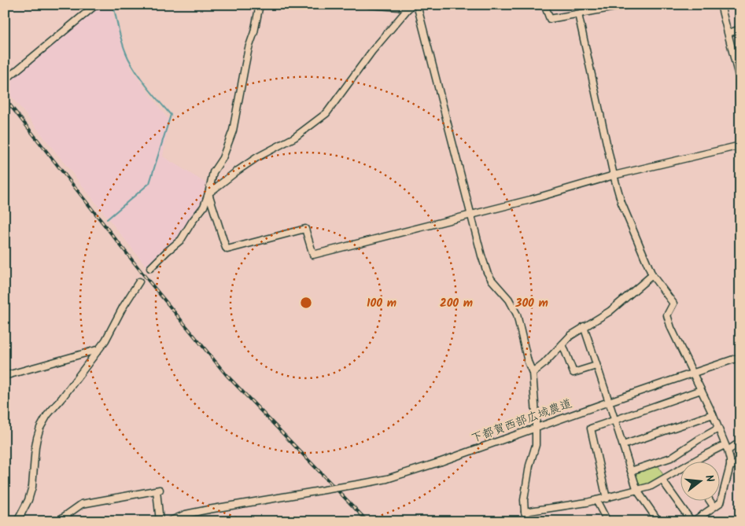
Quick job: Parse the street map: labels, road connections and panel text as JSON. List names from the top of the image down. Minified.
{"streets":{"street":["下都賀西部広域農道"]},"north":"right","rings":["100 m","200 m","300 m"]}
